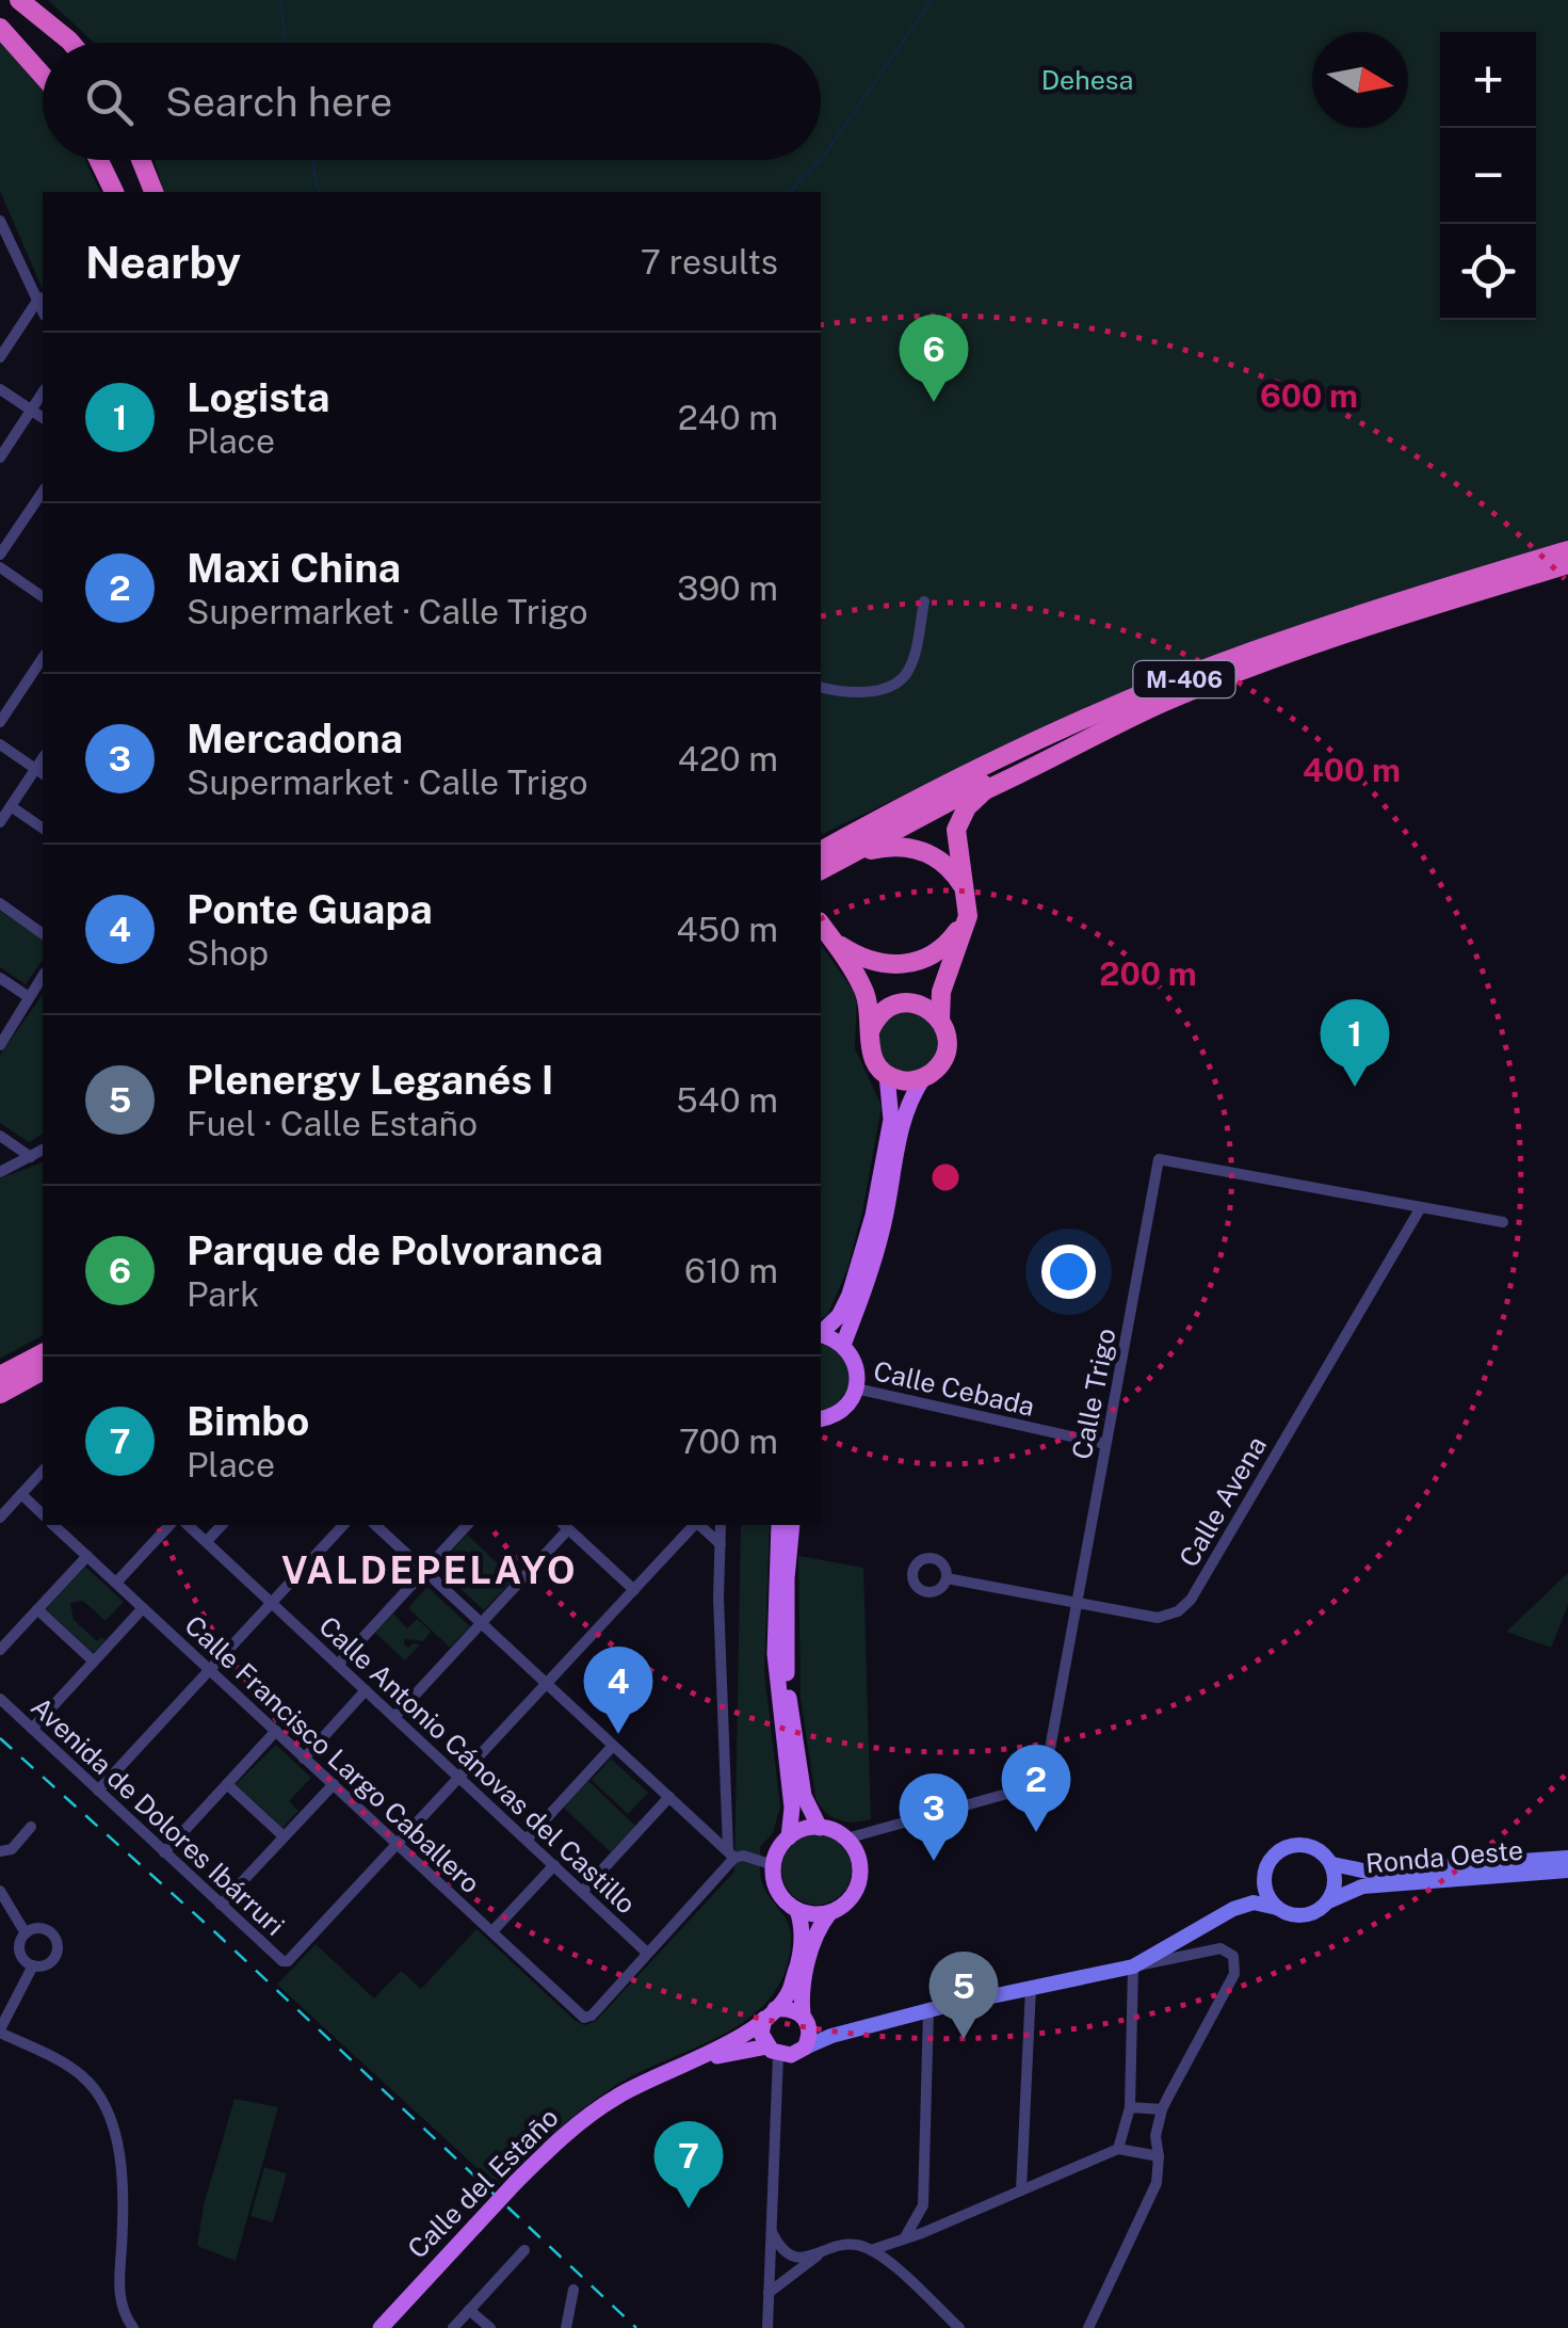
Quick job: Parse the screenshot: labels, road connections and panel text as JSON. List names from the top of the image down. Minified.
{"streets":{"highway":["M-406"],"main road":["Ronda Oeste","Calle del Estaño"],"street":["Calle Cebada","Calle Trigo","Calle Avena","Calle Francisco Largo Caballero","Calle Antonio Cánovas del Castillo","Avenida de Dolores Ibárruri"]},"crossings":[["Calle Cebada","Calle Trigo"],["Calle Trigo","Calle Avena"],["Calle Francisco Largo Caballero","Calle Antonio Cánovas del Castillo"],["Calle Francisco Largo Caballero","Avenida de Dolores Ibárruri"]],"districts":["VALDEPELAYO"],"parks":["Dehesa"],"north":"right","page":{"map_buttons":["+","−"],"search":"Search here","heading":["Nearby","7 results"],"pins":["6","1","4","2","3","5","7"],"list":[{"mark":"1","name":"Logista","note":"Place","value":"240 m"},{"mark":"2","name":"Maxi China","note":"Supermarket · Calle Trigo","value":"390 m"},{"mark":"3","name":"Mercadona","note":"Supermarket · Calle Trigo","value":"420 m"},{"mark":"4","name":"Ponte Guapa","note":"Shop","value":"450 m"},{"mark":"5","name":"Plenergy Leganés I","note":"Fuel · Calle Estaño","value":"540 m"},{"mark":"6","name":"Parque de Polvoranca","note":"Park","value":"610 m"},{"mark":"7","name":"Bimbo","note":"Place","value":"700 m"}]},"rings":["600 m","400 m","200 m"]}
